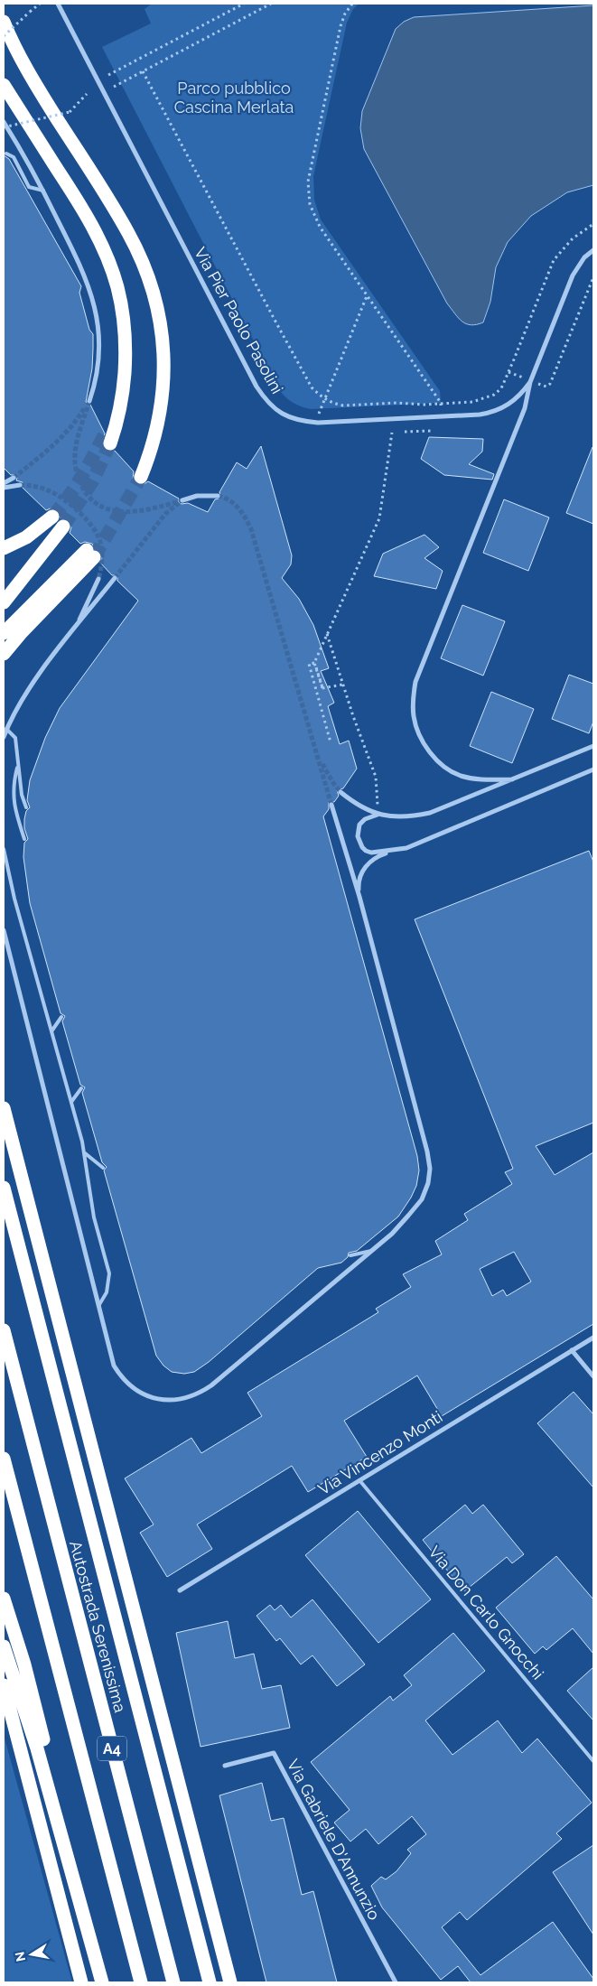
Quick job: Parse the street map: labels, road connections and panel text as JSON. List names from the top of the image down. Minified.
{"streets":{"highway":["Autostrada Serenissima","A4"],"street":["Via Pier Paolo Pasolini","Via Vincenzo Monti","Via Gabriele D'Annunzio"],"lane":["Via Don Carlo Gnocchi"]},"crossings":[["Via Vincenzo Monti","Via Don Carlo Gnocchi"]],"parks":["Parco pubblico Cascina Merlata"],"north":"left"}
